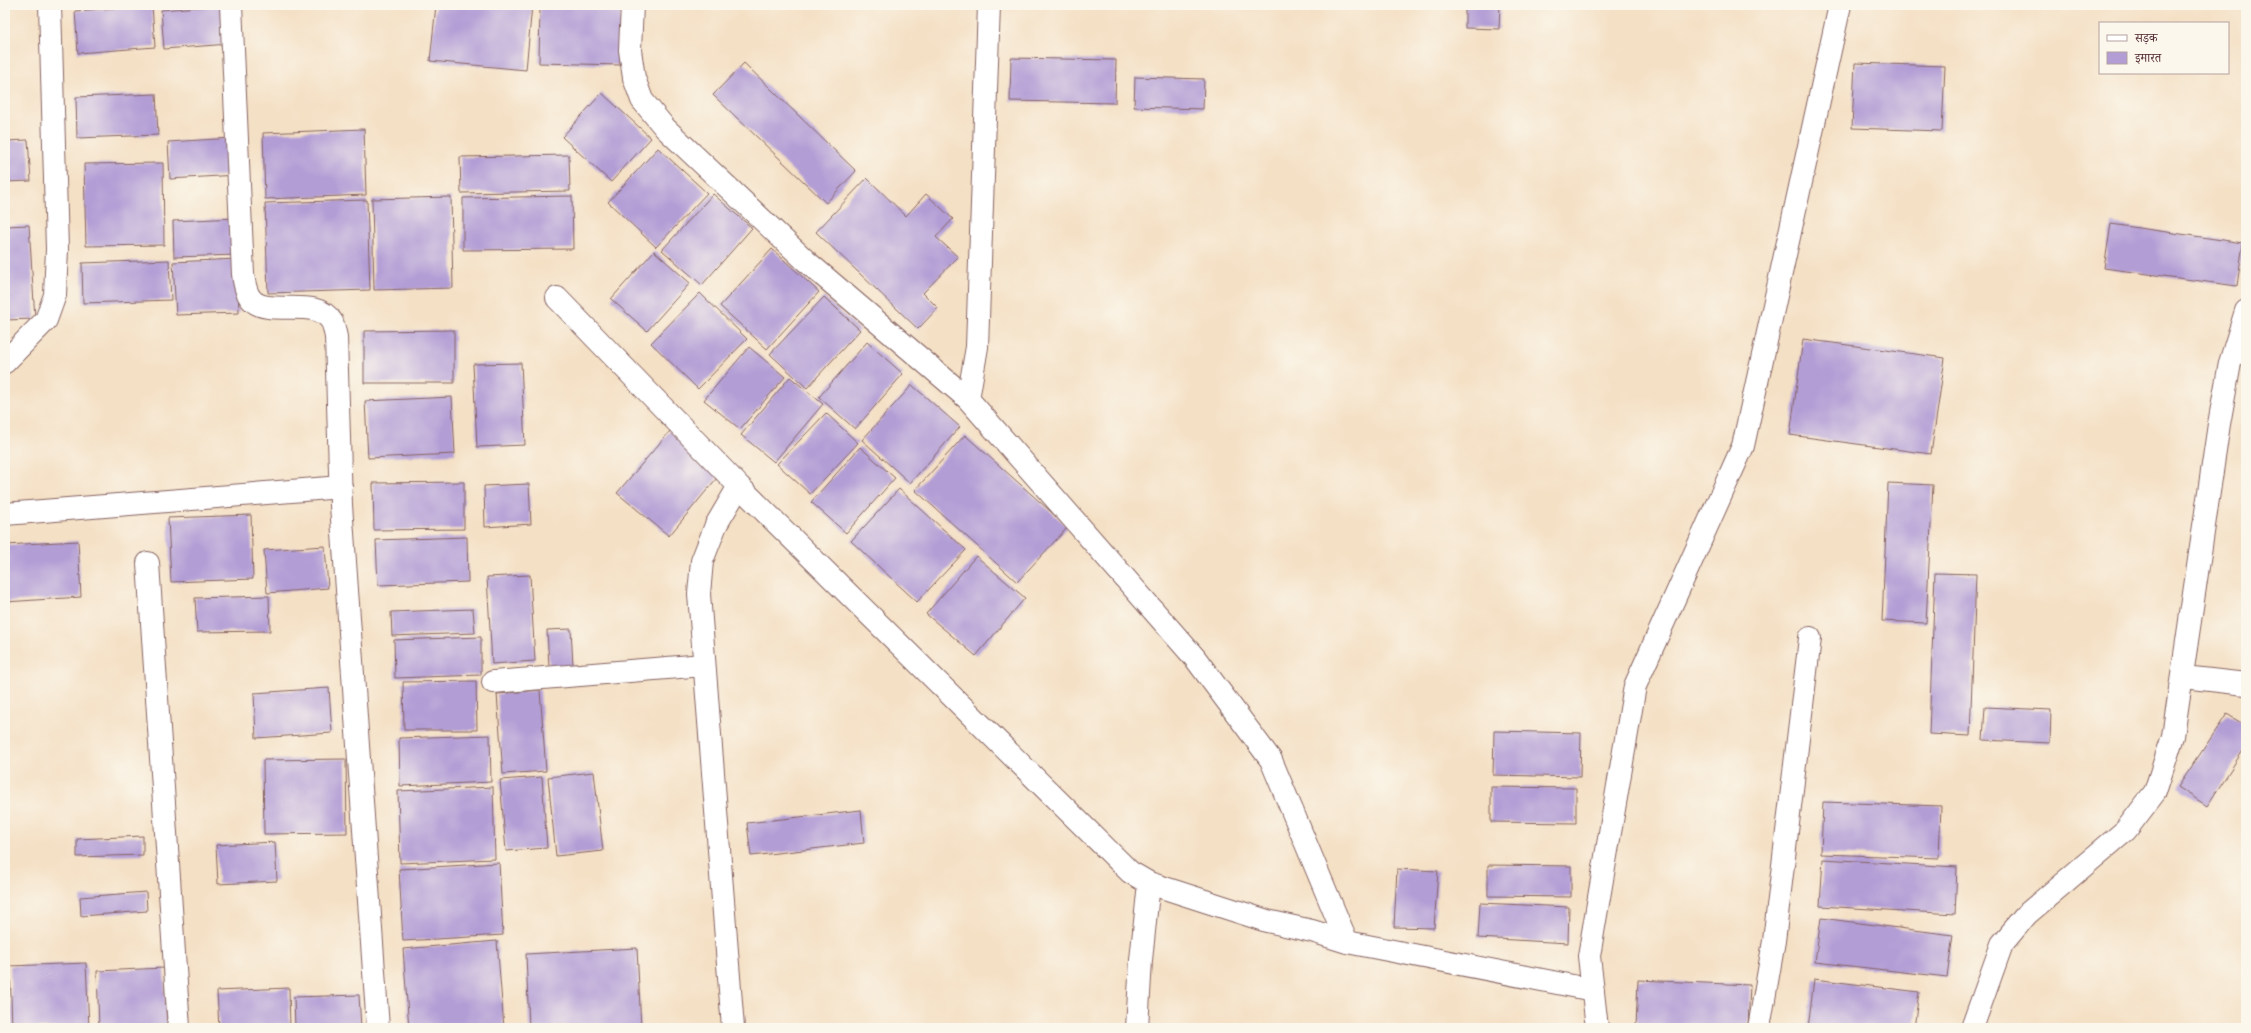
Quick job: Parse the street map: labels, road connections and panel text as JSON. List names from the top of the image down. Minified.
{"legend":["सड़क","इमारत"]}
